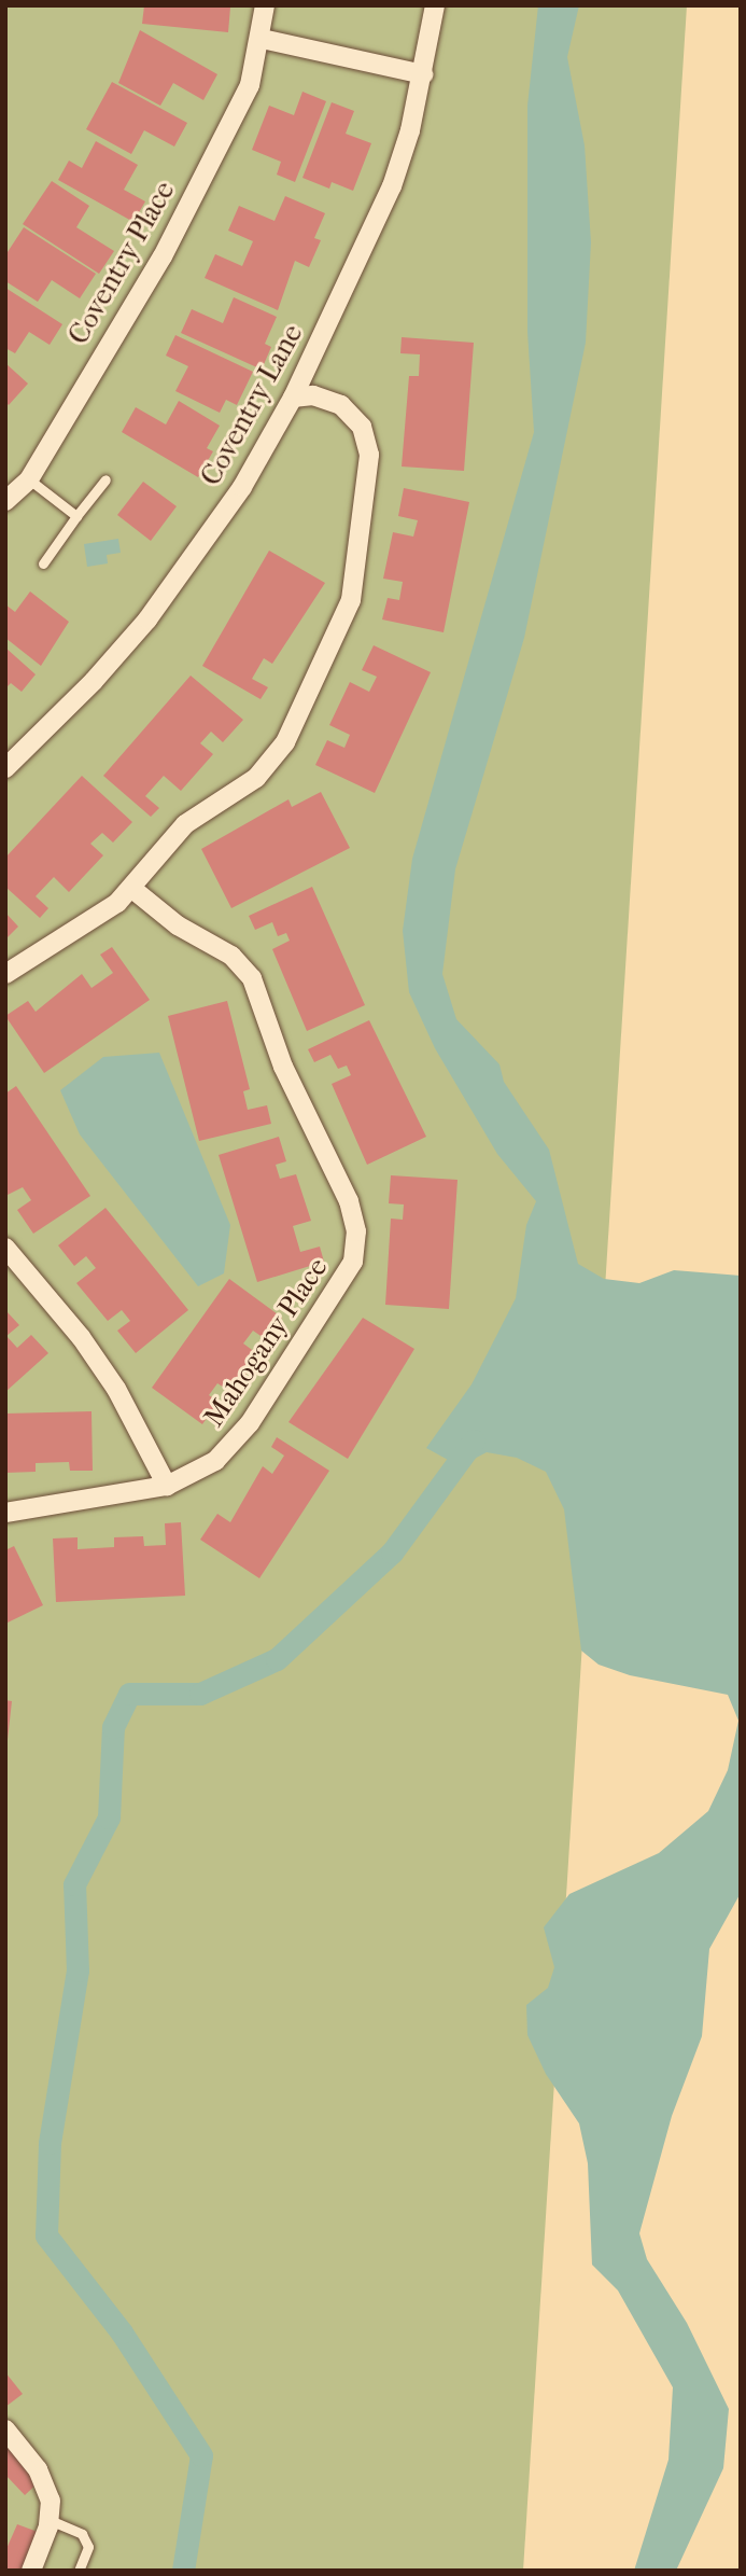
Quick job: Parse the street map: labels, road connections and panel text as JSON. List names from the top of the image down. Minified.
{"streets":{"street":["Coventry Place","Coventry Lane","Mahogany Place"]}}
